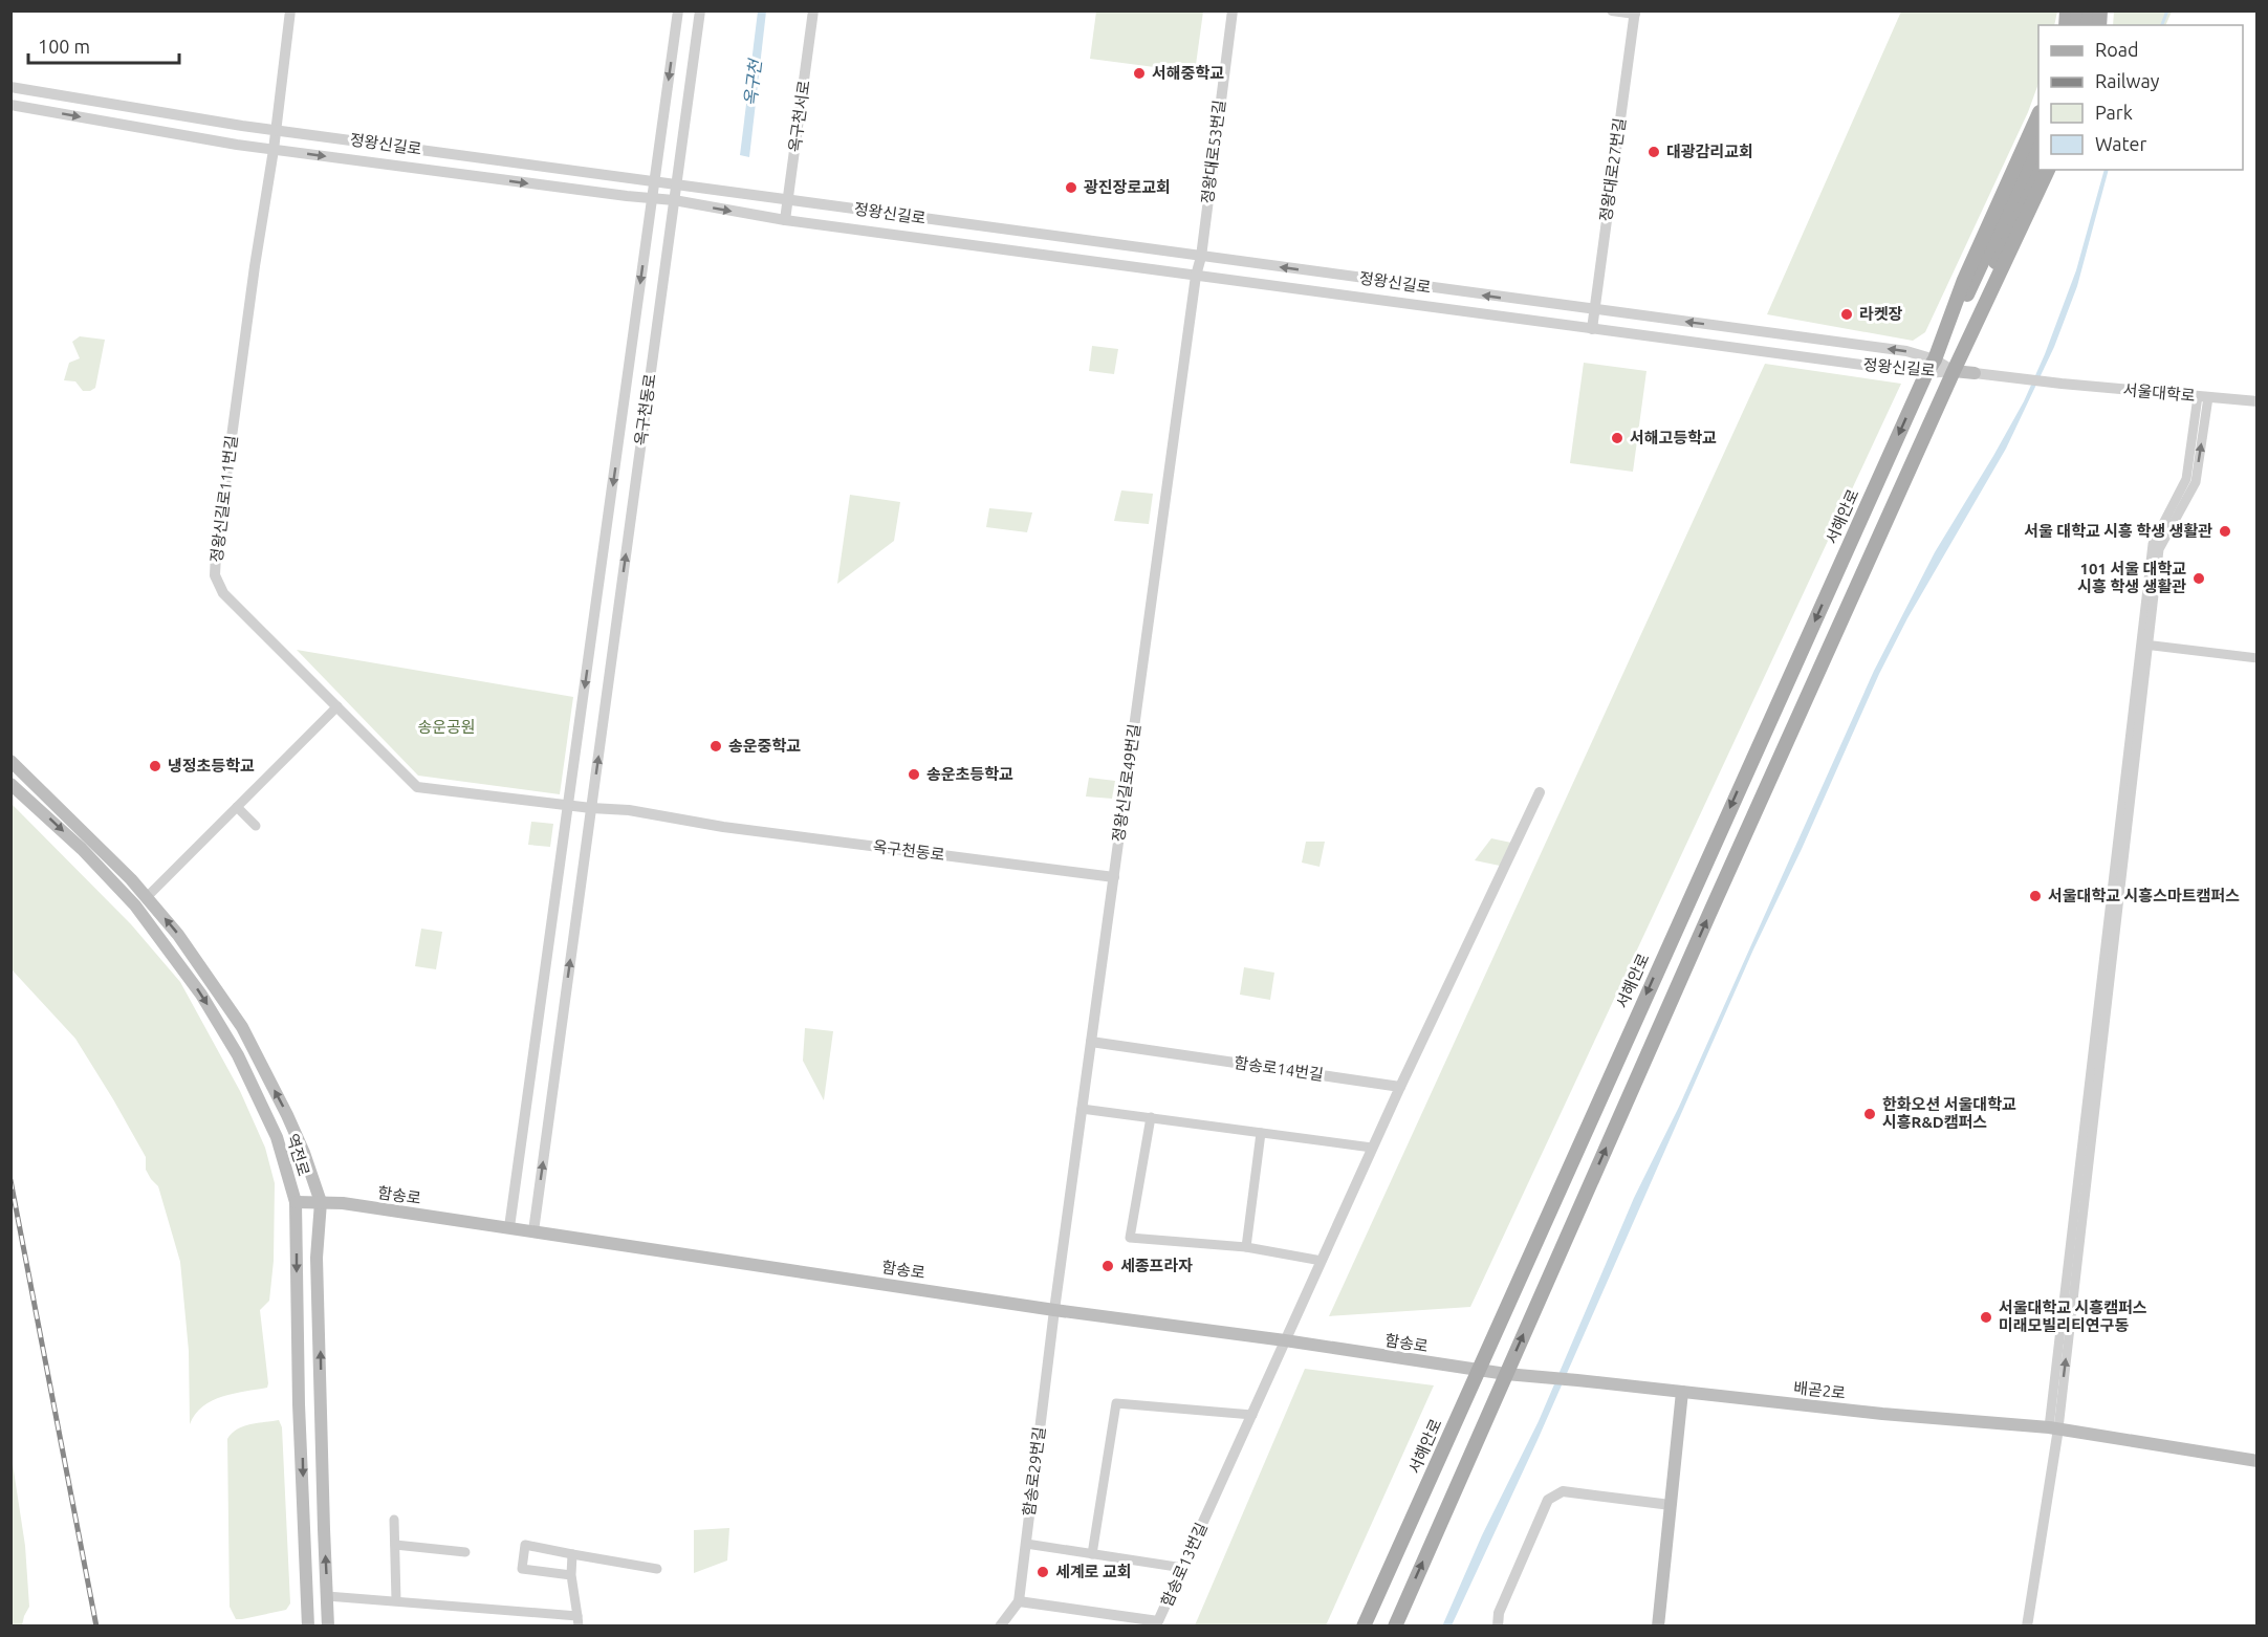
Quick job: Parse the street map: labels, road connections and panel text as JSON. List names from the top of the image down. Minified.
{"streets":{"main road":["서해안로","역전로","함송로","배곧2로"],"street":["옥구천서로","정왕신길로","정왕대로53번길","정왕대로27번길","서울대학로","옥구천동로","정왕신길로111번길","정왕신길로49번길","함송로14번길","함송로29번길","함송로13번길"]},"crossings":[["옥구천서로","정왕신길로"],["정왕신길로","정왕대로53번길"],["정왕신길로","정왕대로27번길"],["정왕신길로","옥구천동로"],["정왕신길로","정왕신길로111번길"],["정왕신길로","서해안로"],["정왕신길로","정왕신길로49번길"],["정왕대로53번길","정왕신길로49번길"],["옥구천동로","정왕신길로111번길"],["옥구천동로","정왕신길로49번길"],["옥구천동로","함송로"],["서해안로","함송로"],["정왕신길로49번길","함송로14번길"],["정왕신길로49번길","함송로"],["정왕신길로49번길","함송로29번길"],["역전로","함송로"],["함송로","배곧2로"],["함송로","함송로29번길"],["함송로","함송로13번길"],["함송로29번길","함송로13번길"]],"water":["옥구천"],"parks":["송운공원"],"places":["서해중학교","대광감리교회","광진장로교회","라켓장","서해고등학교","서울 대학교 시흥 학생 생활관","101 서울 대학교 시흥 학생 생활관","송운중학교","냉정초등학교","송운초등학교","서울대학교 시흥스마트캠퍼스","한화오션 서울대학교 시흥R&D캠퍼스","세종프라자","서울대학교 시흥캠퍼스 미래모빌리티연구동","세계로 교회"],"legend":["Road","Railway","Park","Water"],"scale_bar":"100 m"}
